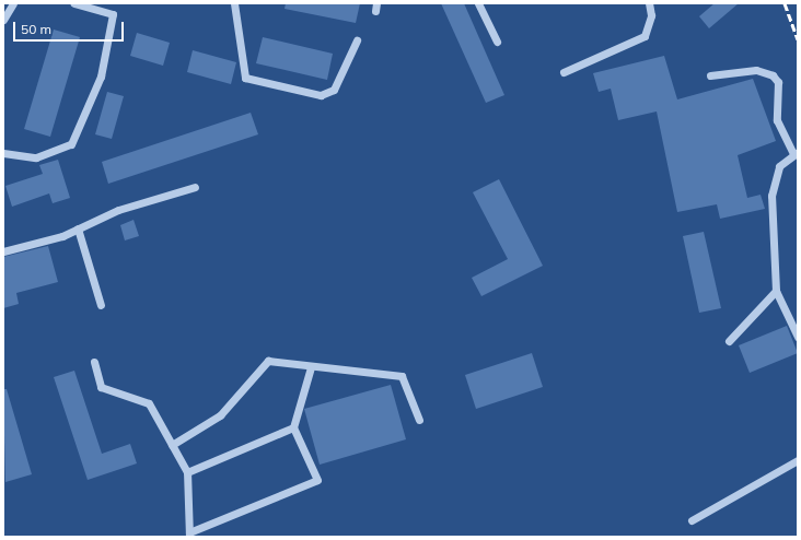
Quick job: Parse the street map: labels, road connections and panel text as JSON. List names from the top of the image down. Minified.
{"scale_bar":"50 m"}
